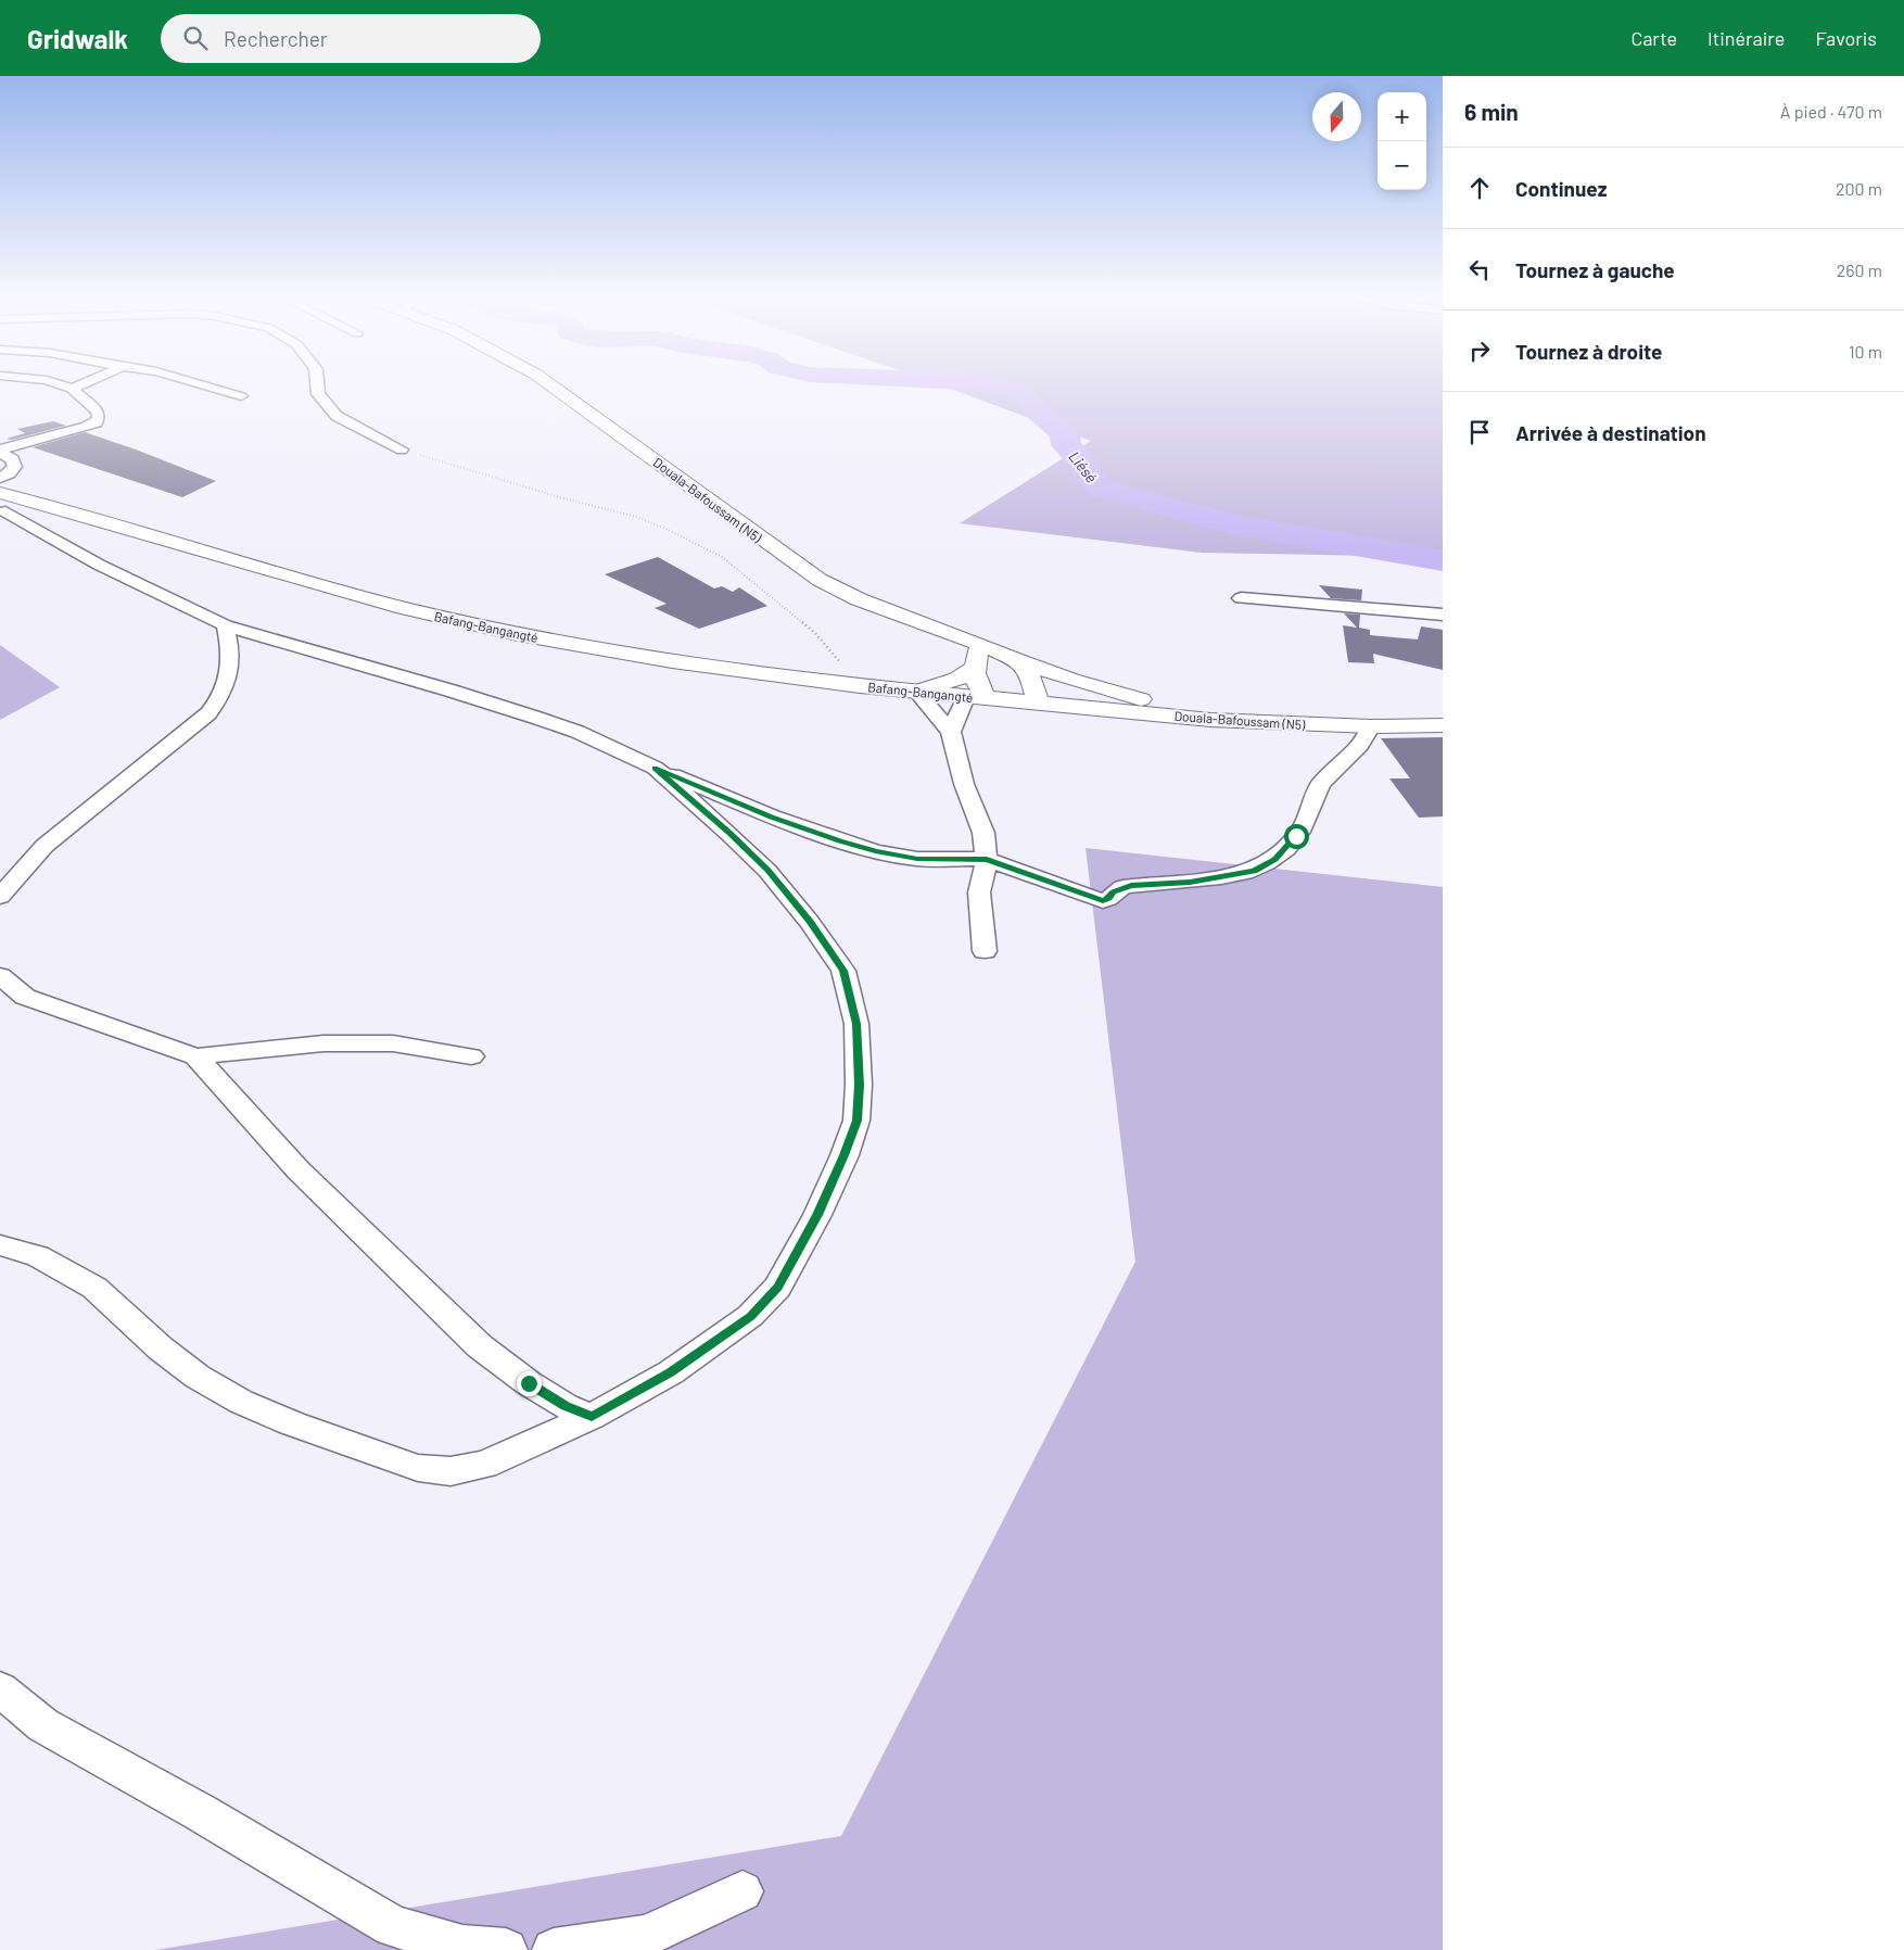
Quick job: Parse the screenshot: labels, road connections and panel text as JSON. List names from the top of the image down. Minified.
{"streets":{"main road":["Douala-Bafoussam (N5)","Bafang-Bangangté"]},"crossings":[["Douala-Bafoussam (N5)","Bafang-Bangangté"]],"water":["Liésé"],"north":"bottom","page":{"header":"Gridwalk","search":"Rechercher","nav":["Carte","Itinéraire","Favoris"],"heading":["6 min","À pied · 470 m"],"map_buttons":["+","−"],"list":[["Continuez","200 m"],["Tournez à gauche","260 m"],["Tournez à droite","10 m"],"Arrivée à destination"]}}
